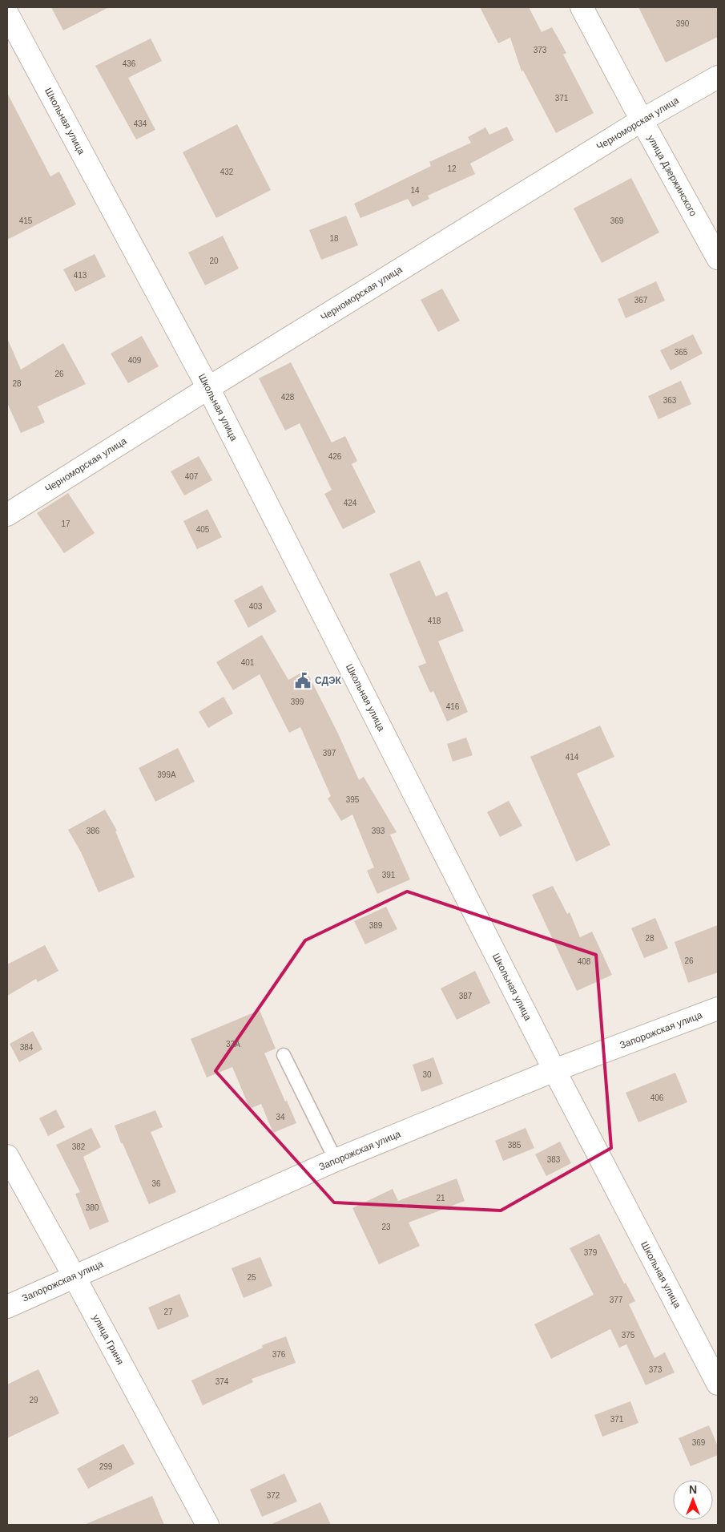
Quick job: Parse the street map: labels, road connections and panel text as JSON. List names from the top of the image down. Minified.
{"streets":{"street":["Школьная улица","Черноморская улица","улица Дзержинского","Запорожская улица","улица Гриня"]},"crossings":[["Школьная улица","Черноморская улица"],["Школьная улица","Запорожская улица"],["Черноморская улица","улица Дзержинского"],["Запорожская улица","улица Гриня"]],"places":{"public building":["СДЭК"]},"house_numbers":["390","373","436","371","434","12","432","14","415","369","18","20","413","367","365","409","26","28","428","363","426","407","424","17","405","403","418","401","399","416","397","414","399А","395","386","393","391","389","28","26","408","387","32А","384","30","406","34","385","382","383","36","21","380","23","379","25","377","27","375","376","373","374","29","371","369","299","372"],"north":"top"}
